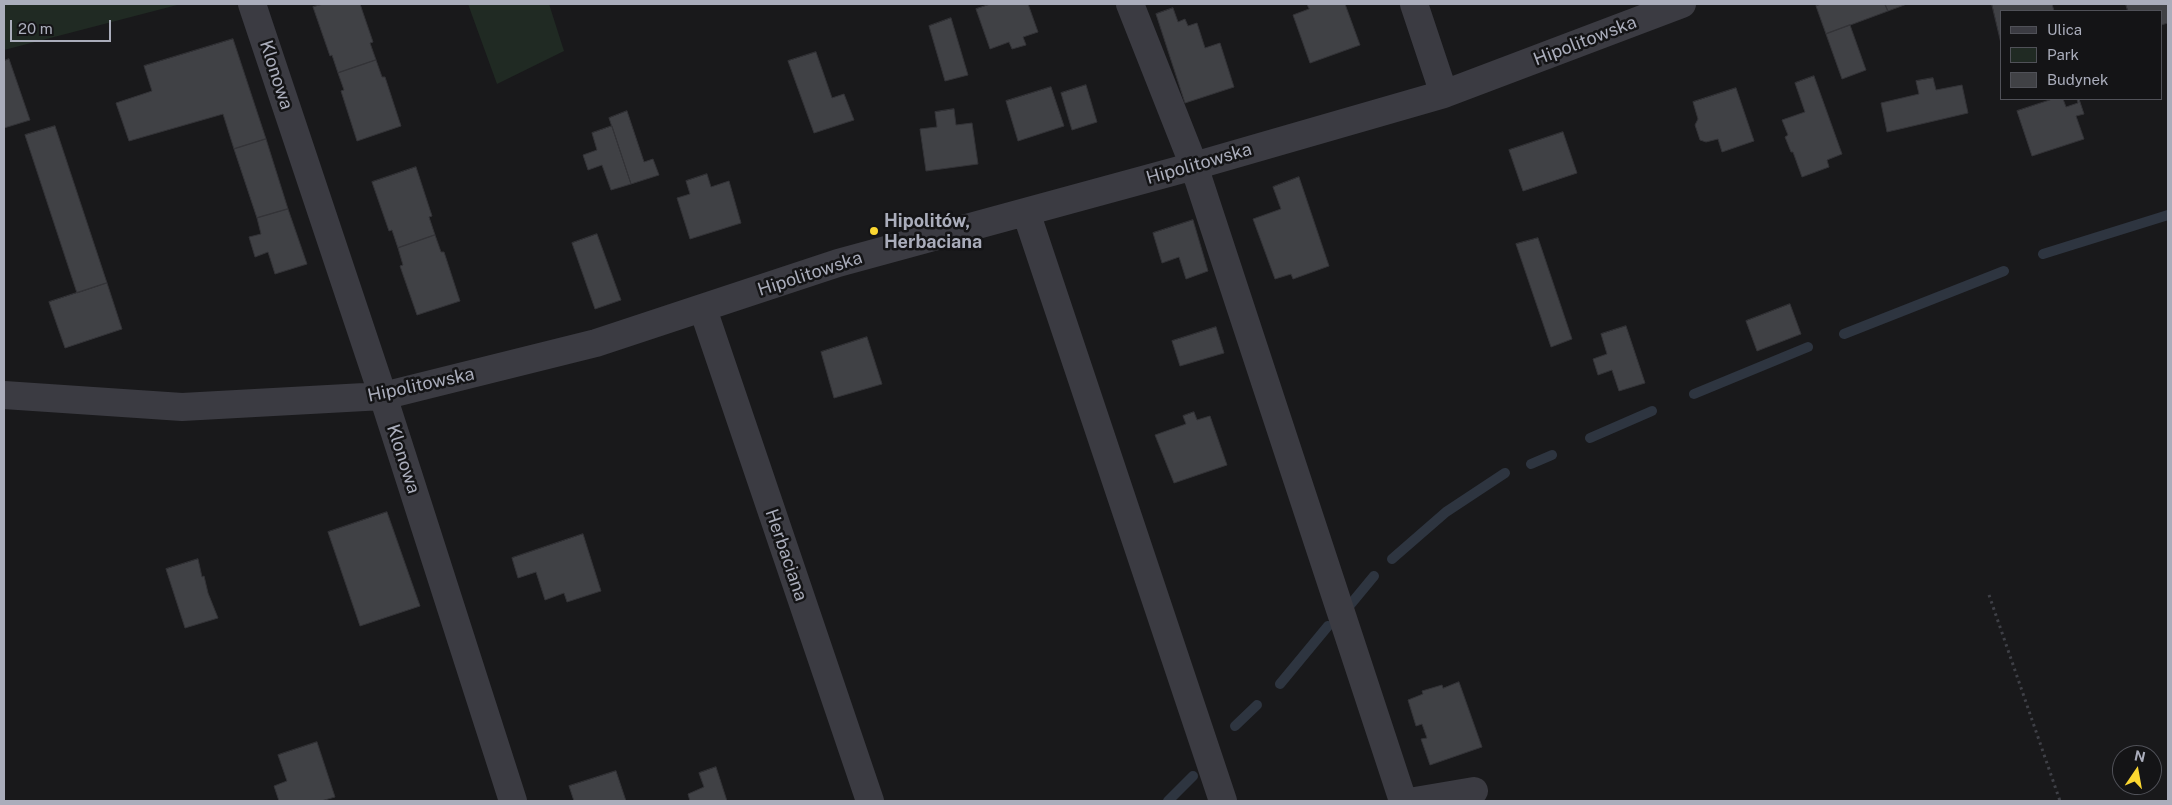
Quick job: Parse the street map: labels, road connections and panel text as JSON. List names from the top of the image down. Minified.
{"streets":{"street":["Hipolitowska","Klonowa","Herbaciana"]},"crossings":[["Hipolitowska","Klonowa"],["Hipolitowska","Herbaciana"]],"places":["Hipolitów, Herbaciana"],"legend":["Ulica","Park","Budynek"],"scale_bar":"20 m","north":"top"}
